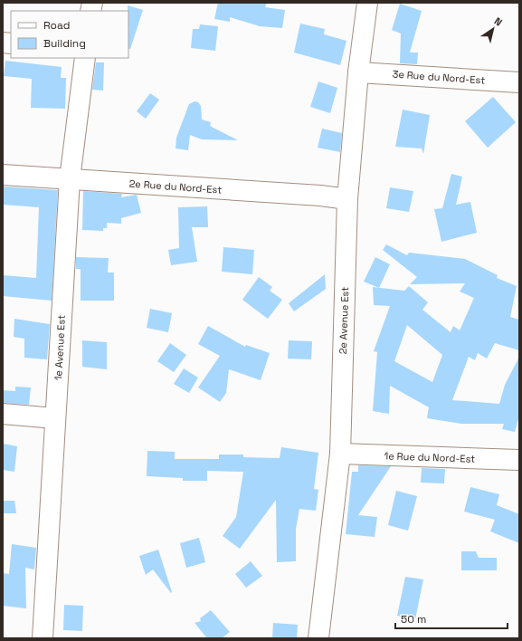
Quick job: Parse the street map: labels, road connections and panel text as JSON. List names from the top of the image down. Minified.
{"streets":{"street":["3e Rue du Nord-Est","2e Rue du Nord-Est","2e Avenue Est","1e Avenue Est","1e Rue du Nord-Est"]},"crossings":[["3e Rue du Nord-Est","2e Avenue Est"],["2e Rue du Nord-Est","2e Avenue Est"],["2e Rue du Nord-Est","1e Avenue Est"],["2e Avenue Est","1e Rue du Nord-Est"]],"legend":["Road","Building"],"scale_bar":"50 m","north":"top right"}
